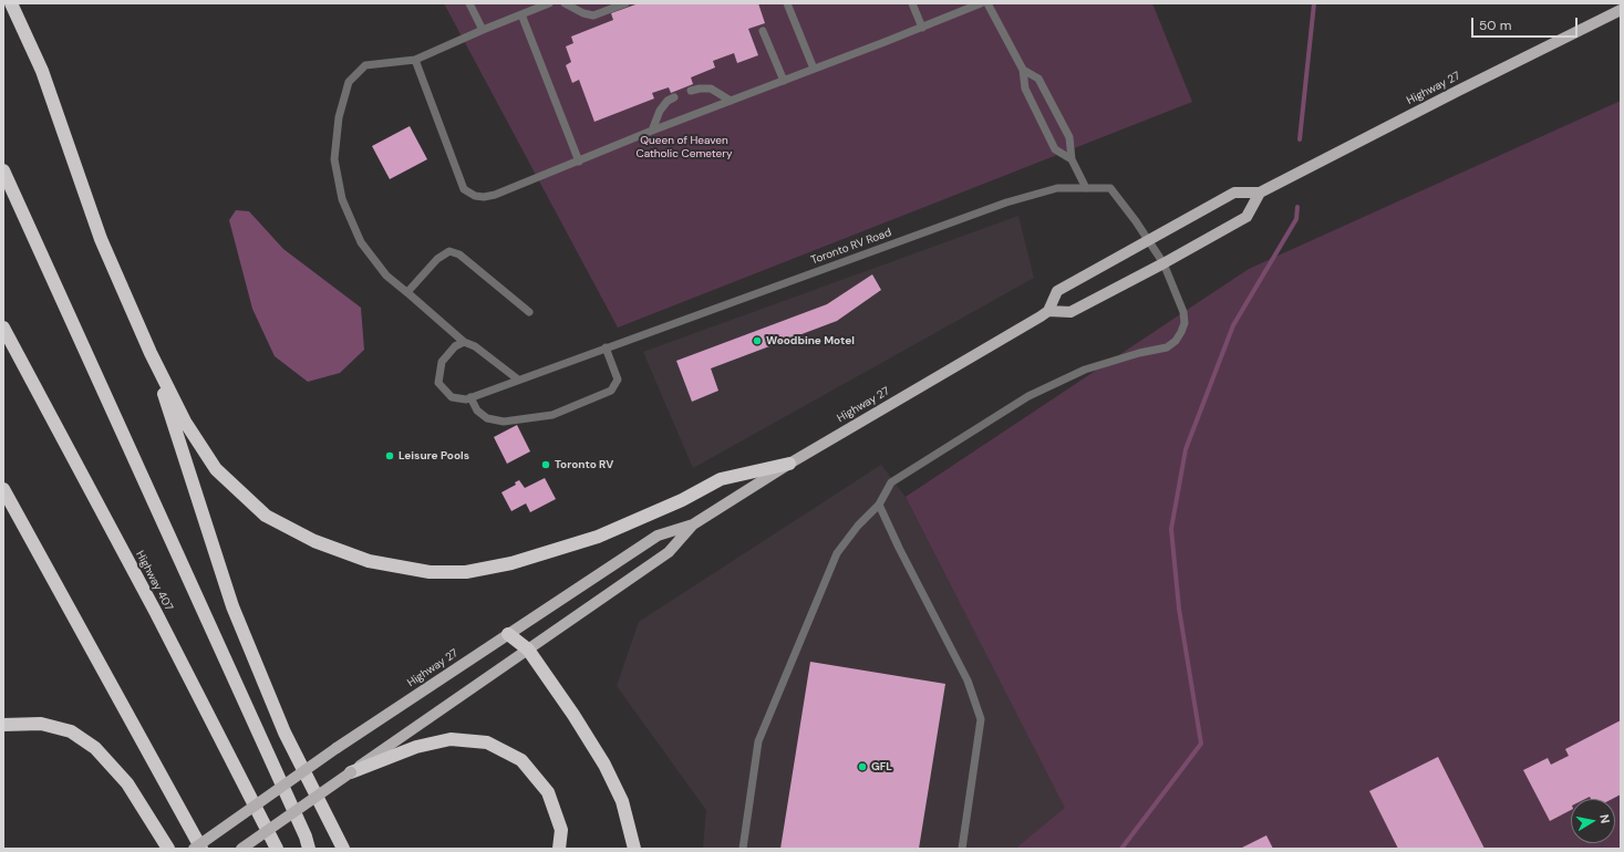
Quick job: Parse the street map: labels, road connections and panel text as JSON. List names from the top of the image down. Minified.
{"streets":{"highway":["Highway 407"],"main road":["Highway 27"],"lane":["Toronto RV Road"]},"crossings":[["Highway 27","Toronto RV Road"]],"parks":["Queen of Heaven Catholic Cemetery"],"places":["Woodbine Motel","Leisure Pools","Toronto RV","GFL"],"scale_bar":"50 m","north":"right"}
